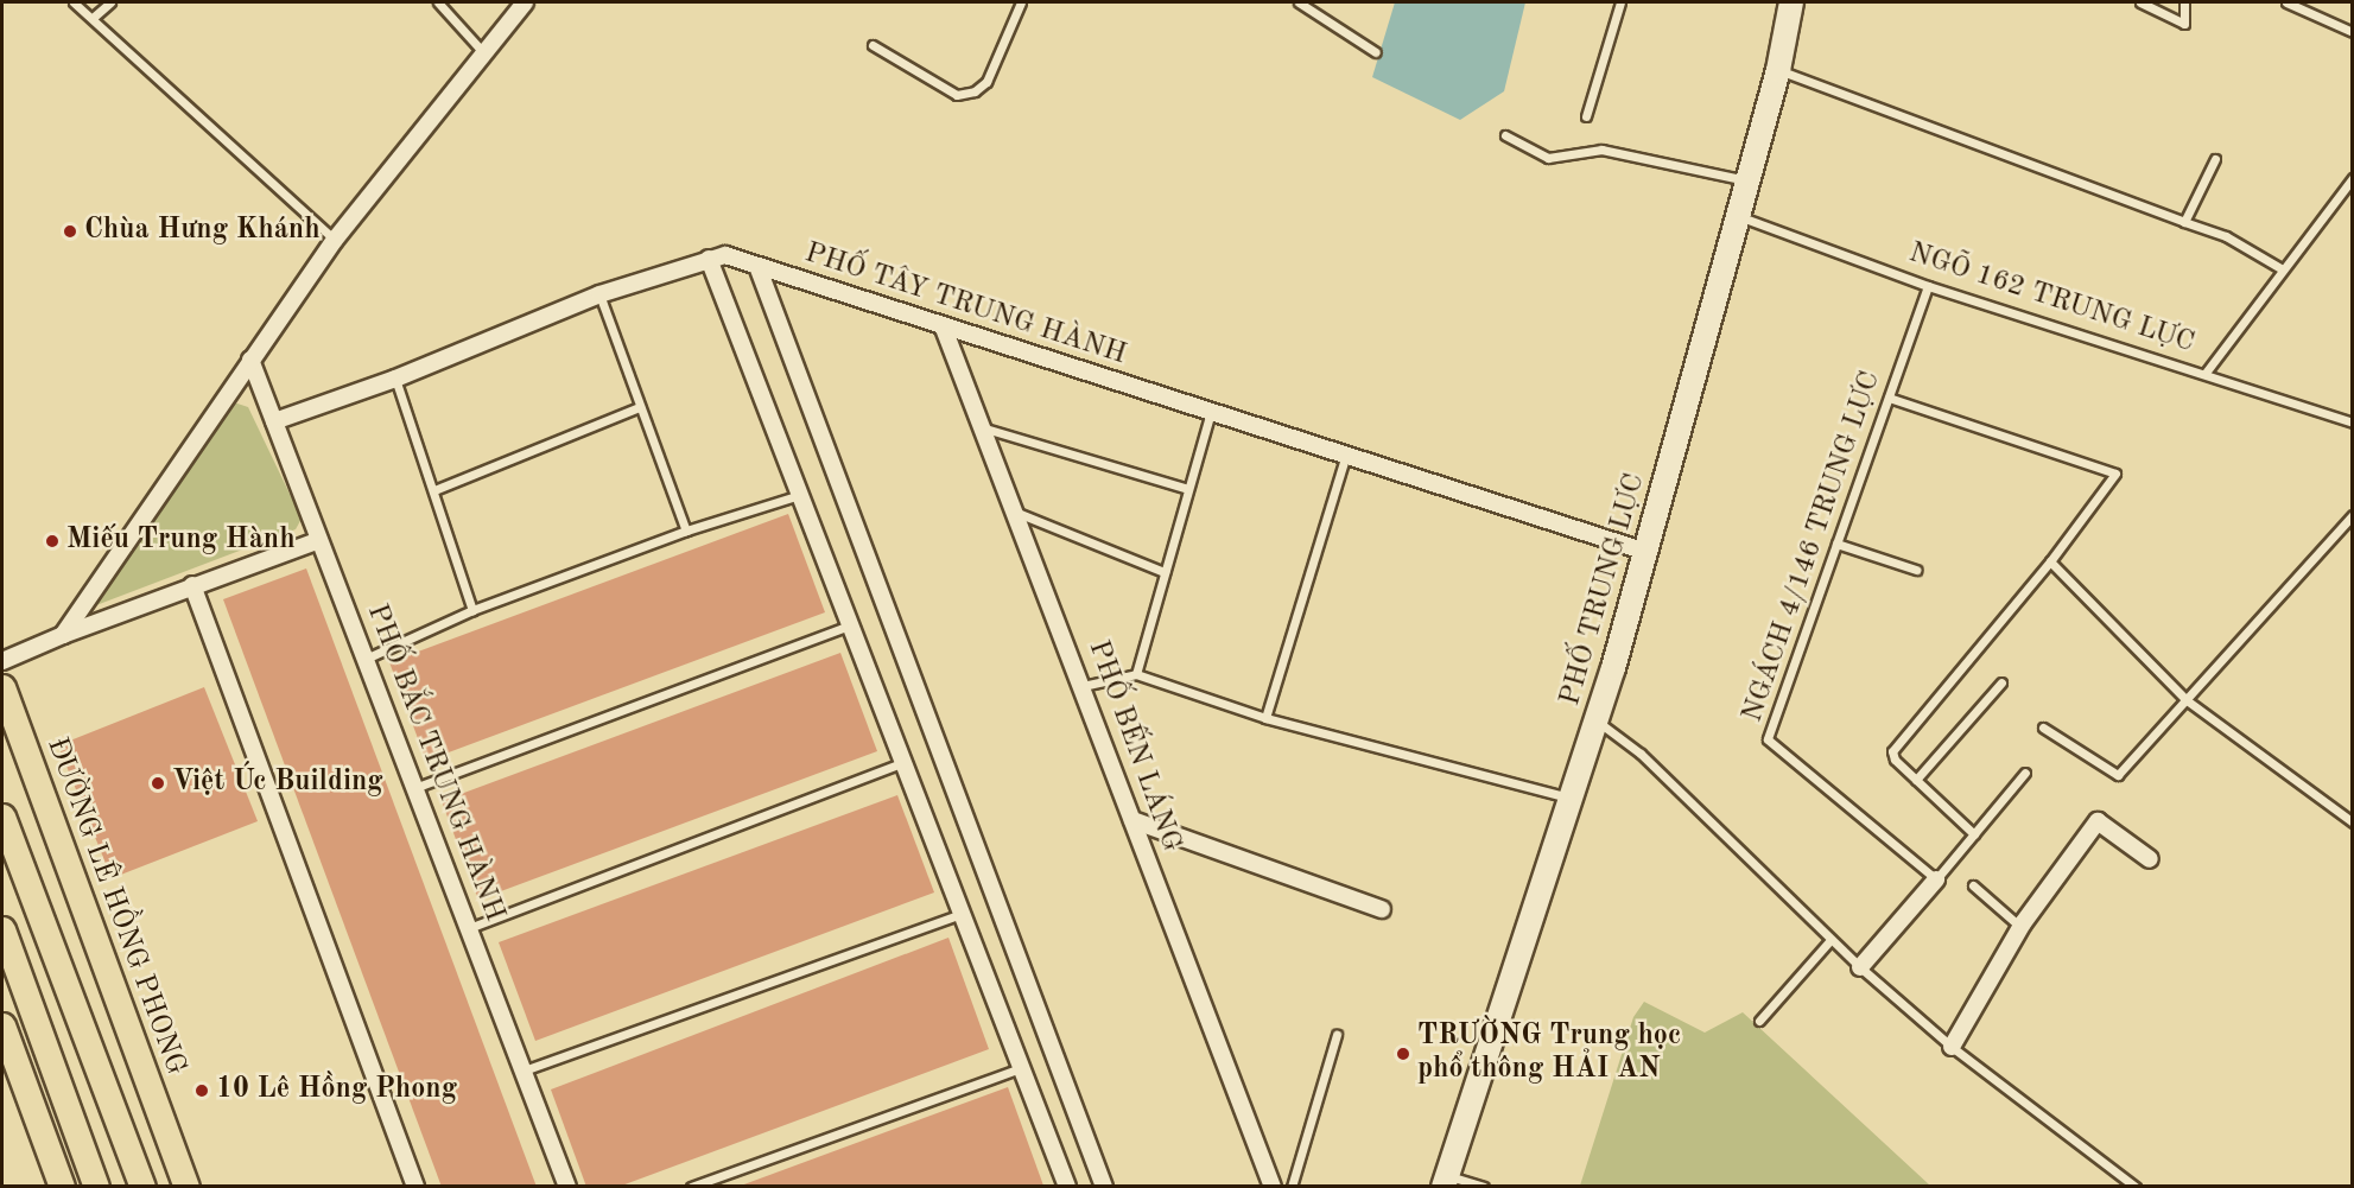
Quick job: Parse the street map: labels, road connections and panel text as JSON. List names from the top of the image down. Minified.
{"streets":{"main road":["ĐƯỜNG LÊ HỒNG PHONG"],"street":["PHỐ TÂY TRUNG HÀNH","PHỐ TRUNG LỰC","PHỐ BẾN LÁNG","PHỐ BẮC TRUNG HÀNH"],"lane":["NGÕ 162 TRUNG LỰC","NGÁCH 4/146 TRUNG LỰC"]},"crossings":[["NGÕ 162 TRUNG LỰC","NGÁCH 4/146 TRUNG LỰC"],["NGÕ 162 TRUNG LỰC","PHỐ TRUNG LỰC"],["PHỐ TÂY TRUNG HÀNH","PHỐ TRUNG LỰC"],["PHỐ TÂY TRUNG HÀNH","PHỐ BẾN LÁNG"],["PHỐ TÂY TRUNG HÀNH","PHỐ BẮC TRUNG HÀNH"]],"places":["Chùa Hưng Khánh","Miếu Trung Hành","Việt Úc Building","TRƯỜNG Trung học phổ thông HẢI AN","10 Lê Hồng Phong"]}
